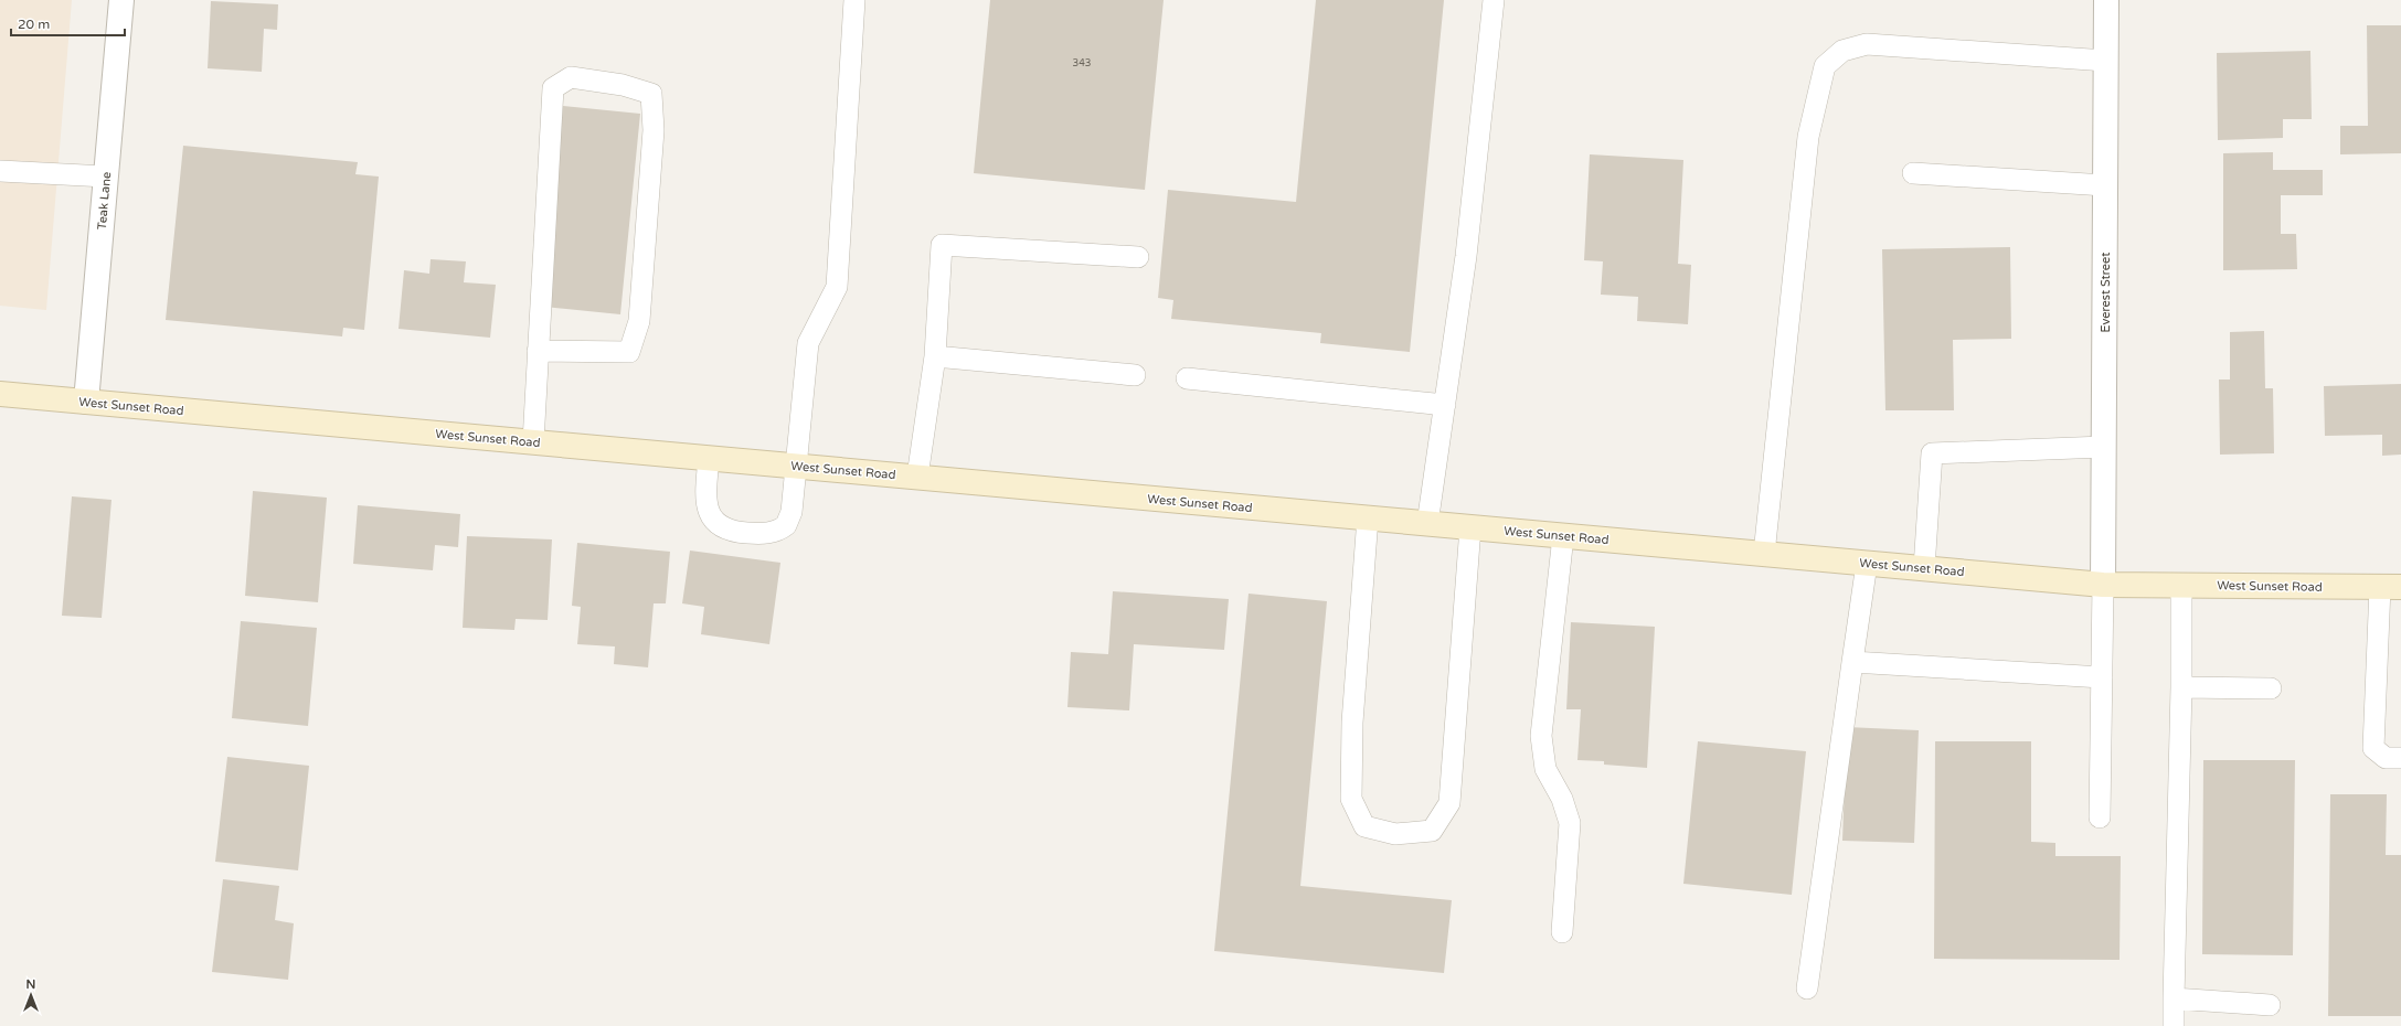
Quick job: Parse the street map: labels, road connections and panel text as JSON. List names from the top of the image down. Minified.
{"streets":{"main road":["West Sunset Road"],"street":["Teak Lane","Everest Street"]},"crossings":[["Teak Lane","West Sunset Road"],["Everest Street","West Sunset Road"]],"house_numbers":["343"],"scale_bar":"20 m","north":"top"}
